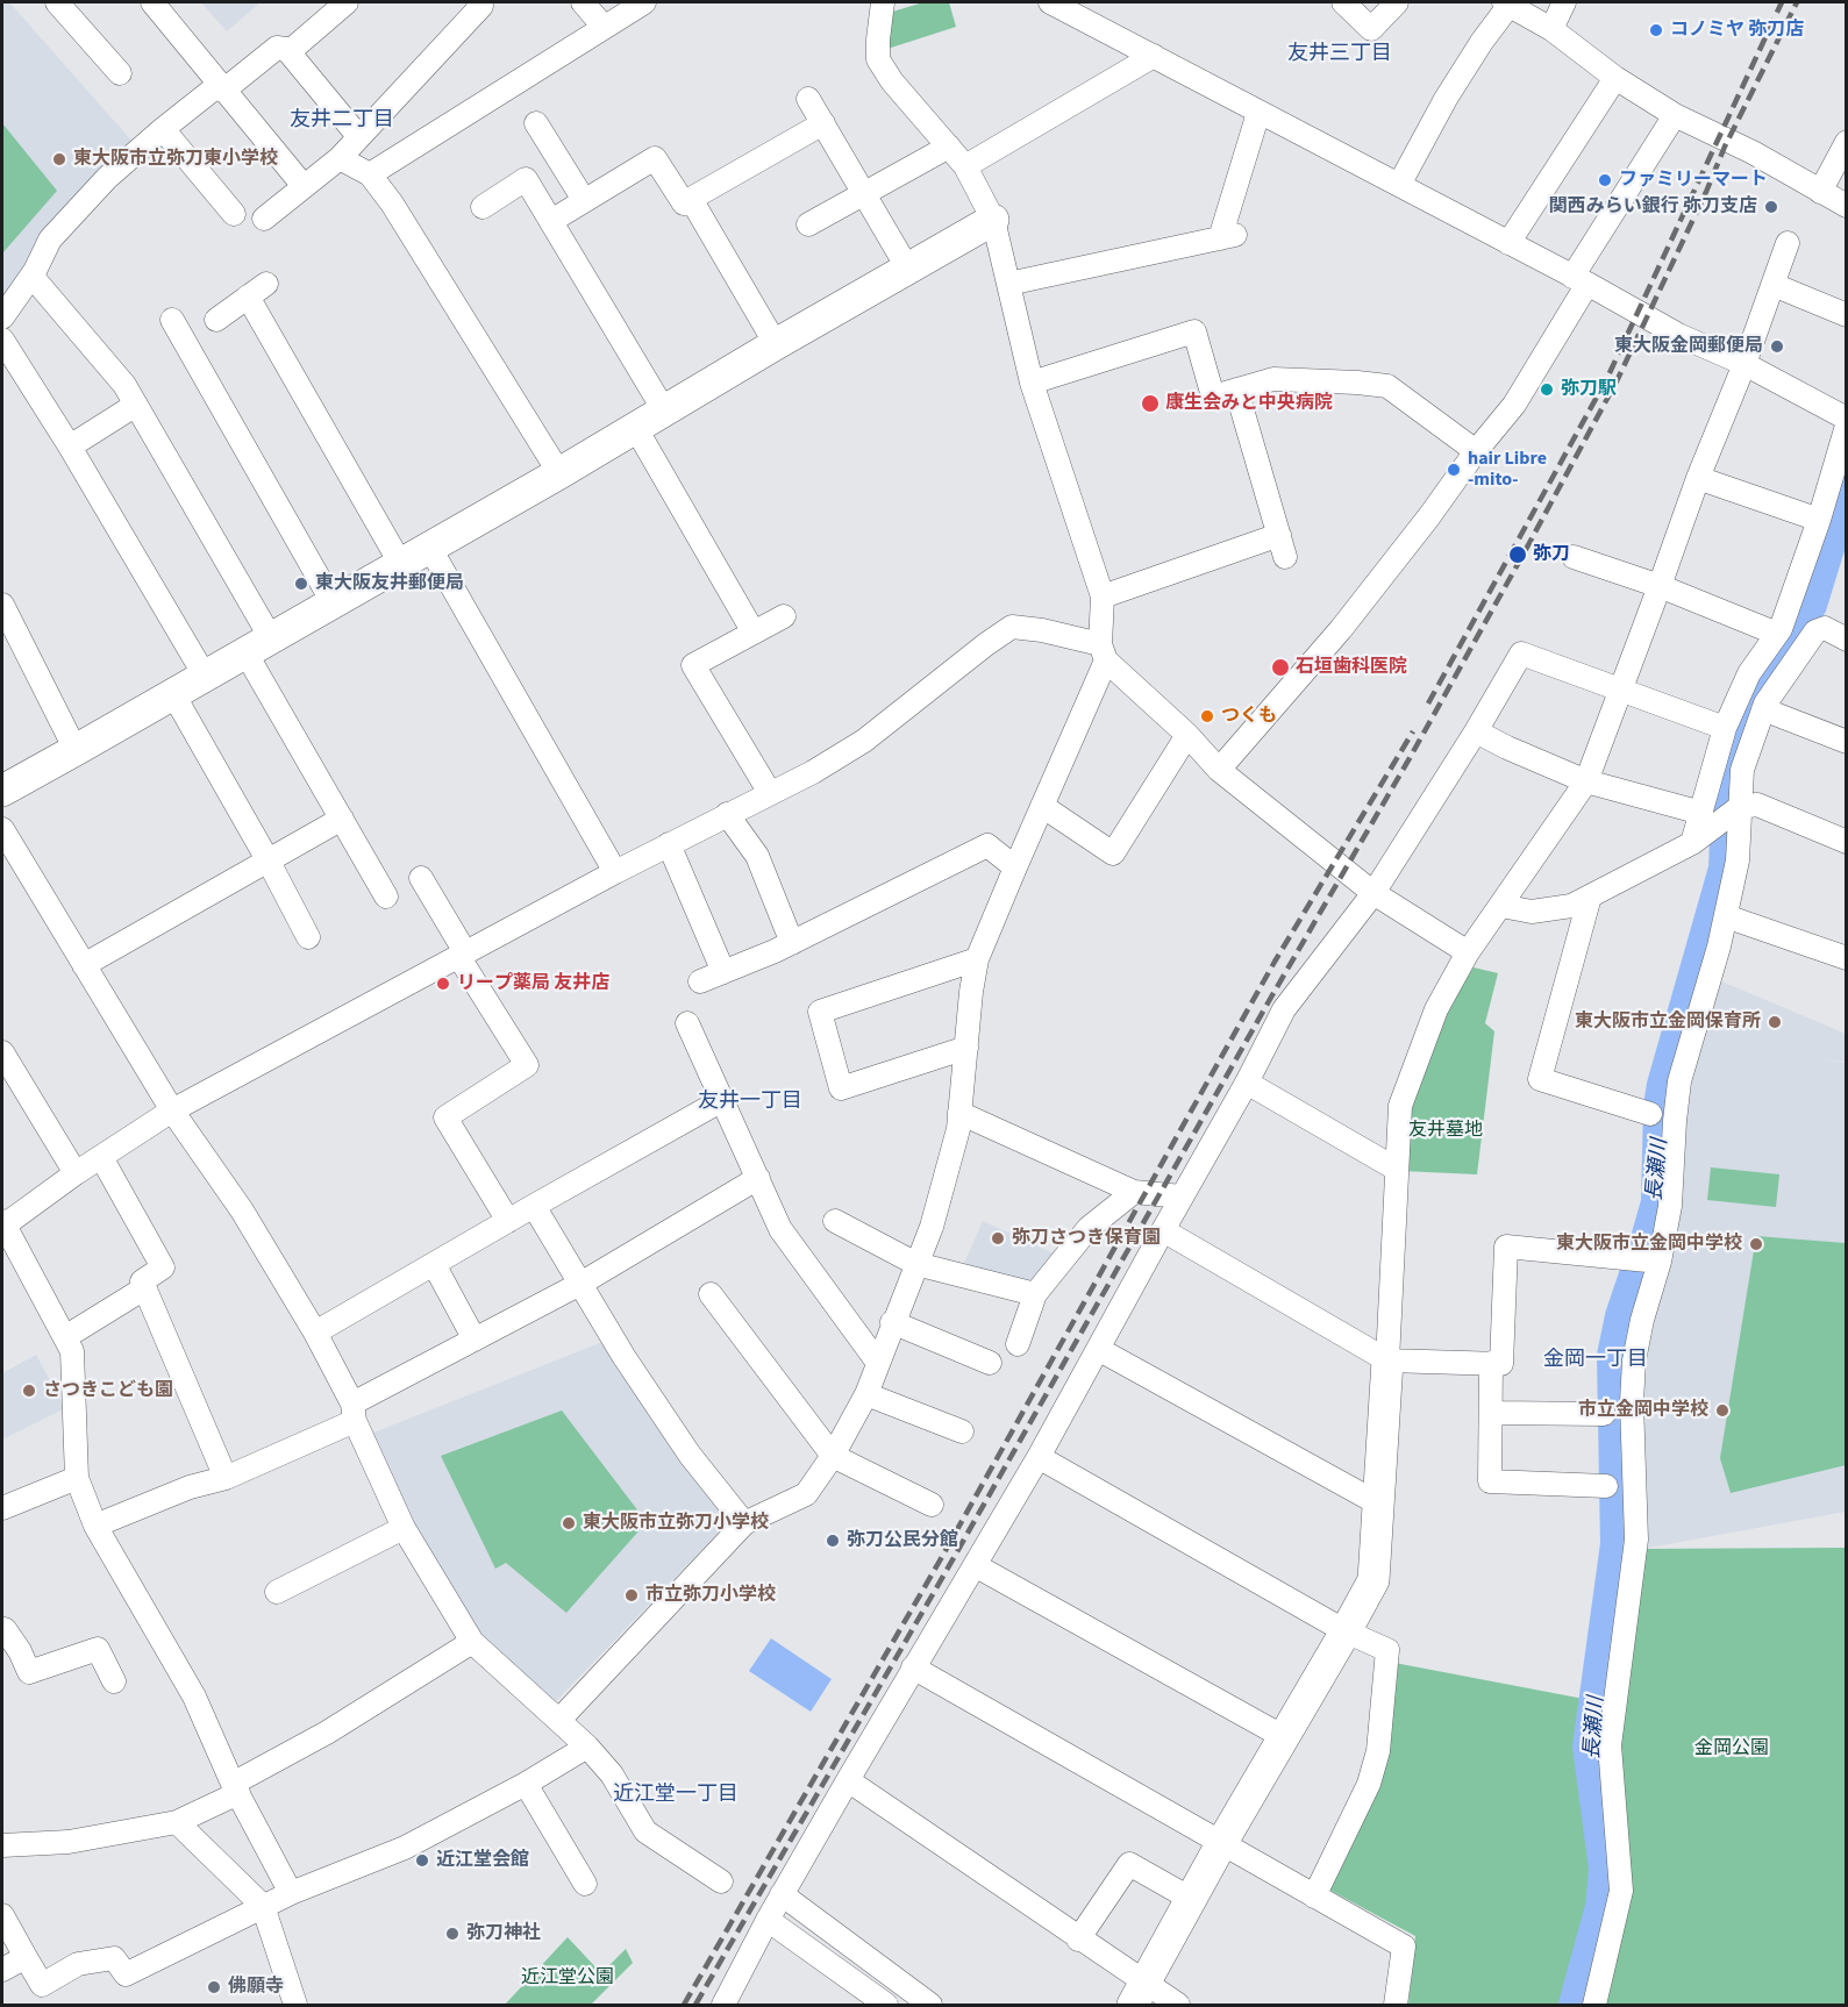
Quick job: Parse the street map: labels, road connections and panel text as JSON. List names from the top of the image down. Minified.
{"districts":["友井三丁目","友井二丁目","友井一丁目","金岡一丁目","近江堂一丁目"],"water":["長瀬川"],"parks":["友井墓地","金岡公園","近江堂公園"],"places":["コノミヤ 弥刀店","東大阪市立弥刀東小学校","ファミリーマート","関西みらい銀行 弥刀支店","東大阪金岡郵便局","弥刀駅","康生会みと中央病院","hair Libre -mito-","弥刀","東大阪友井郵便局","石垣歯科医院","つくも","リープ薬局 友井店","東大阪市立金岡保育所","弥刀さつき保育園","東大阪市立金岡中学校","さつきこども園","市立金岡中学校","東大阪市立弥刀小学校","弥刀公民分館","市立弥刀小学校","近江堂会館","弥刀神社","佛願寺"]}
